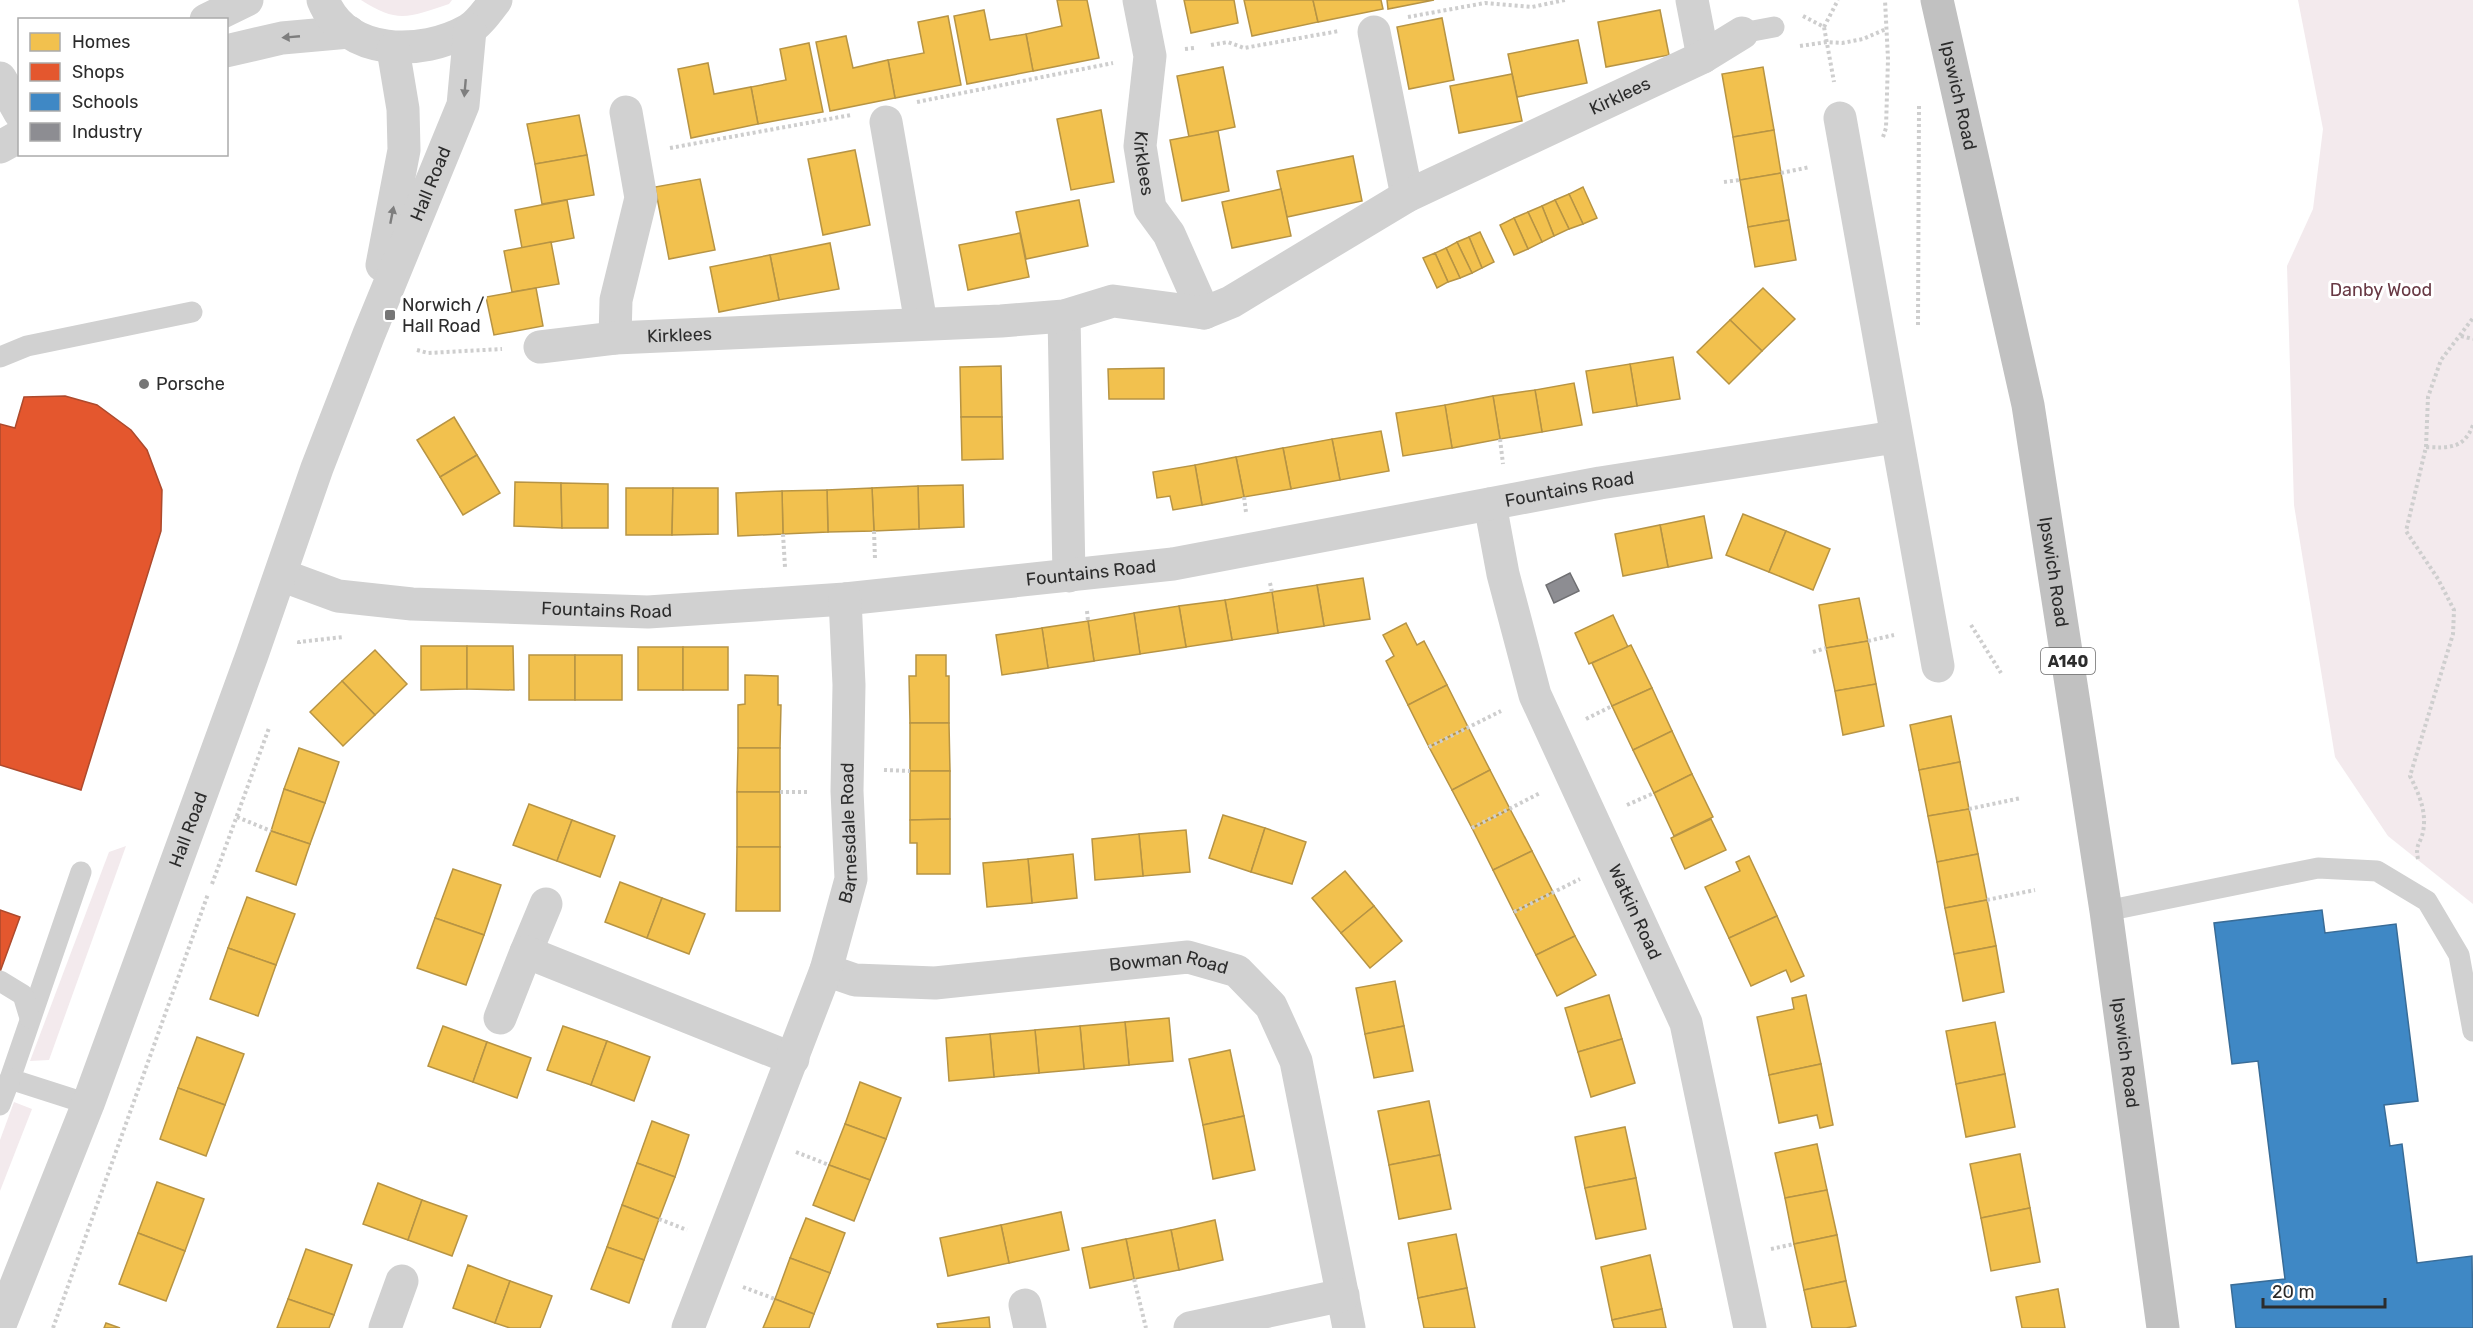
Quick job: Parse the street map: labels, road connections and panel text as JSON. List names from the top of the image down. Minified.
{"streets":{"highway":["Ipswich Road","A140"],"street":["Kirklees","Hall Road","Fountains Road","Barnesdale Road","Watkin Road","Bowman Road"]},"crossings":[["Hall Road","Fountains Road"],["Fountains Road","Barnesdale Road"],["Fountains Road","Watkin Road"],["Barnesdale Road","Bowman Road"]],"parks":["Danby Wood"],"places":{"transit":["Norwich / Hall Road"],"other":["Porsche"]},"legend":["Homes","Shops","Schools","Industry"],"scale_bar":"20 m"}
